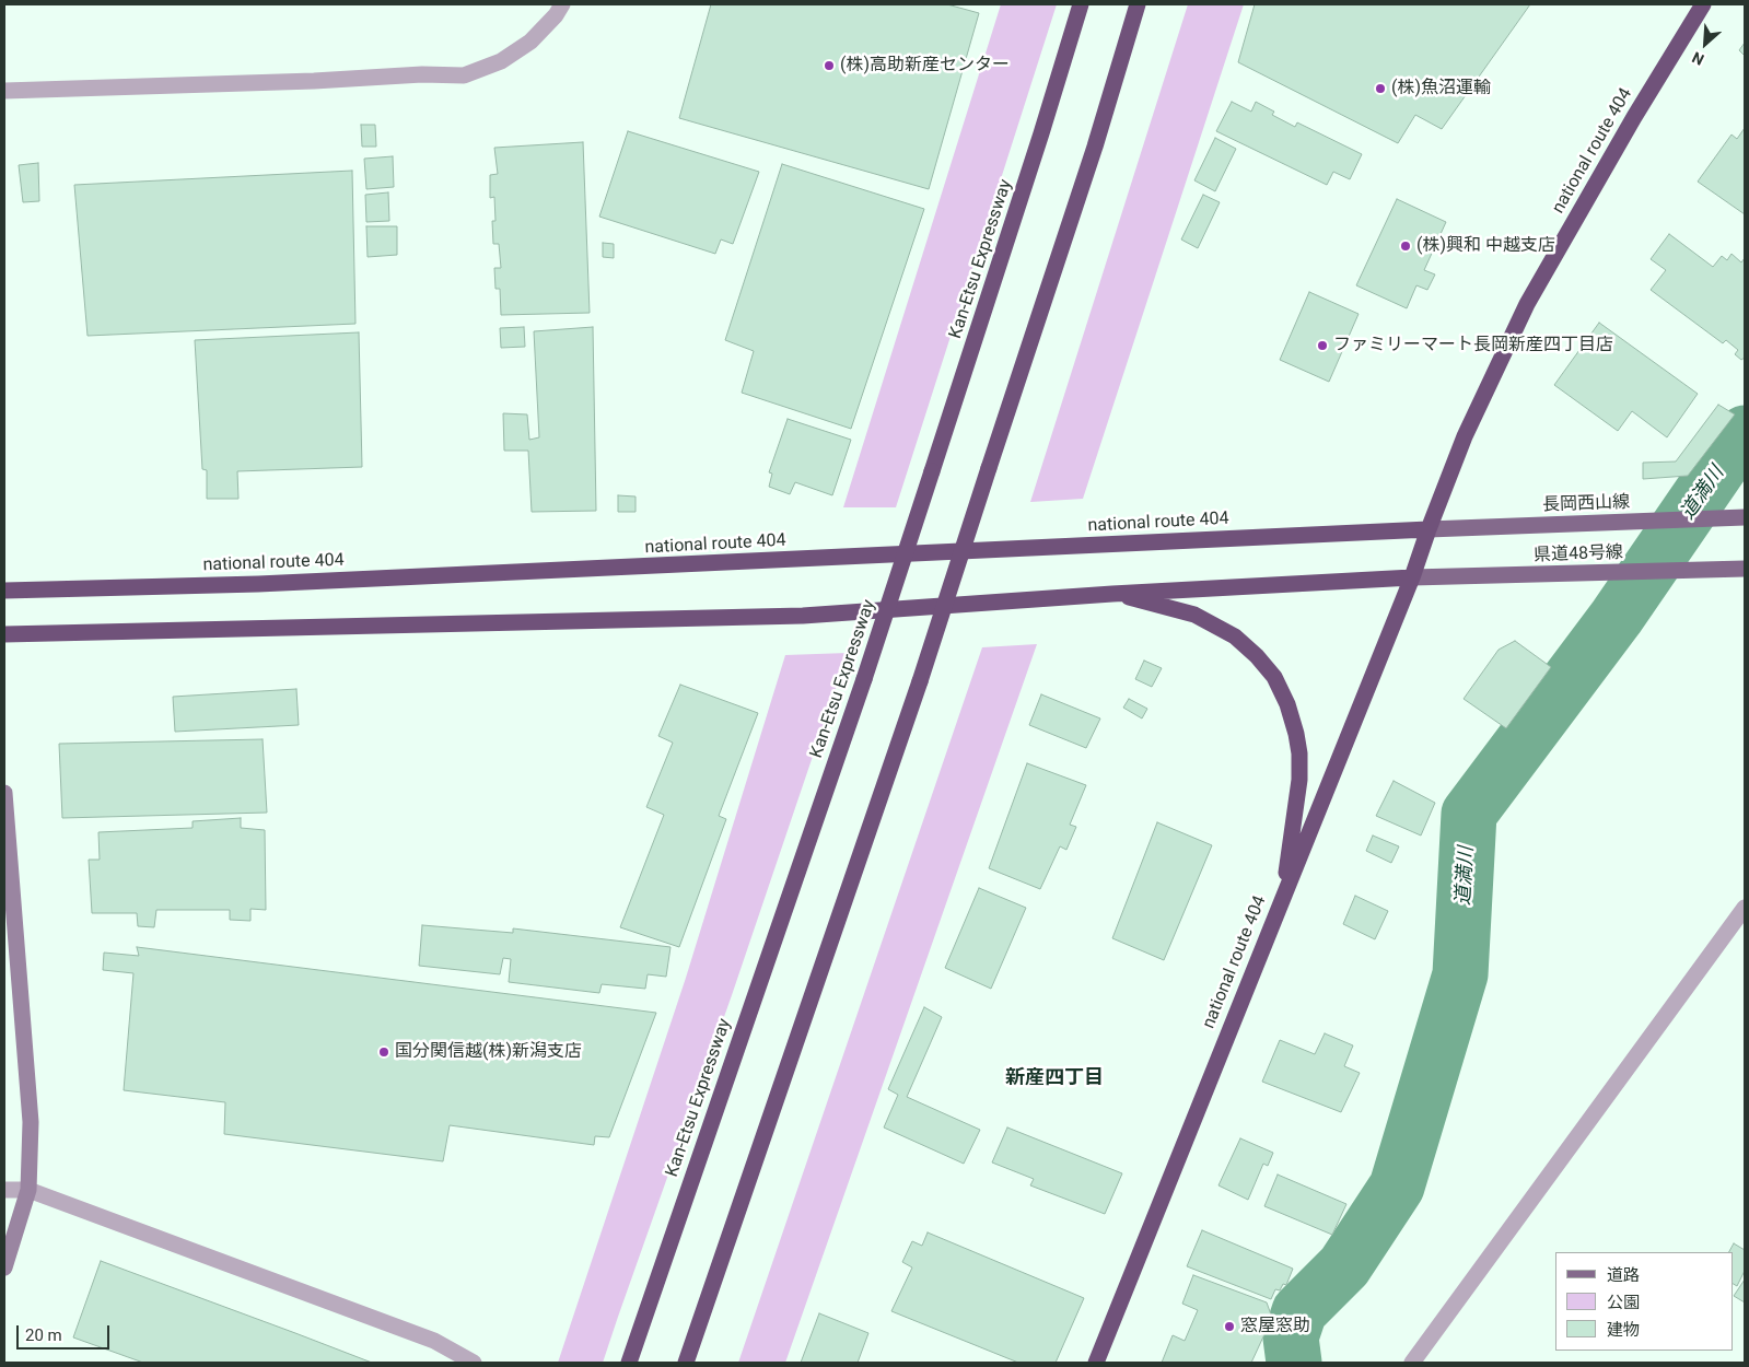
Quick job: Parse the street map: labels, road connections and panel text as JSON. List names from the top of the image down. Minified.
{"streets":{"highway":["national route 404","Kan-Etsu Expressway"],"main road":["長岡西山線","県道48号線"]},"crossings":[["national route 404","長岡西山線"],["national route 404","県道48号線"]],"districts":["新産四丁目"],"water":["道満川"],"places":["(株)高助新産センター","(株)魚沼運輸","(株)興和 中越支店","ファミリーマート長岡新産四丁目店","国分関信越(株)新潟支店","窓屋窓助"],"legend":["道路","公園","建物"],"scale_bar":"20 m","north":"bottom left"}
